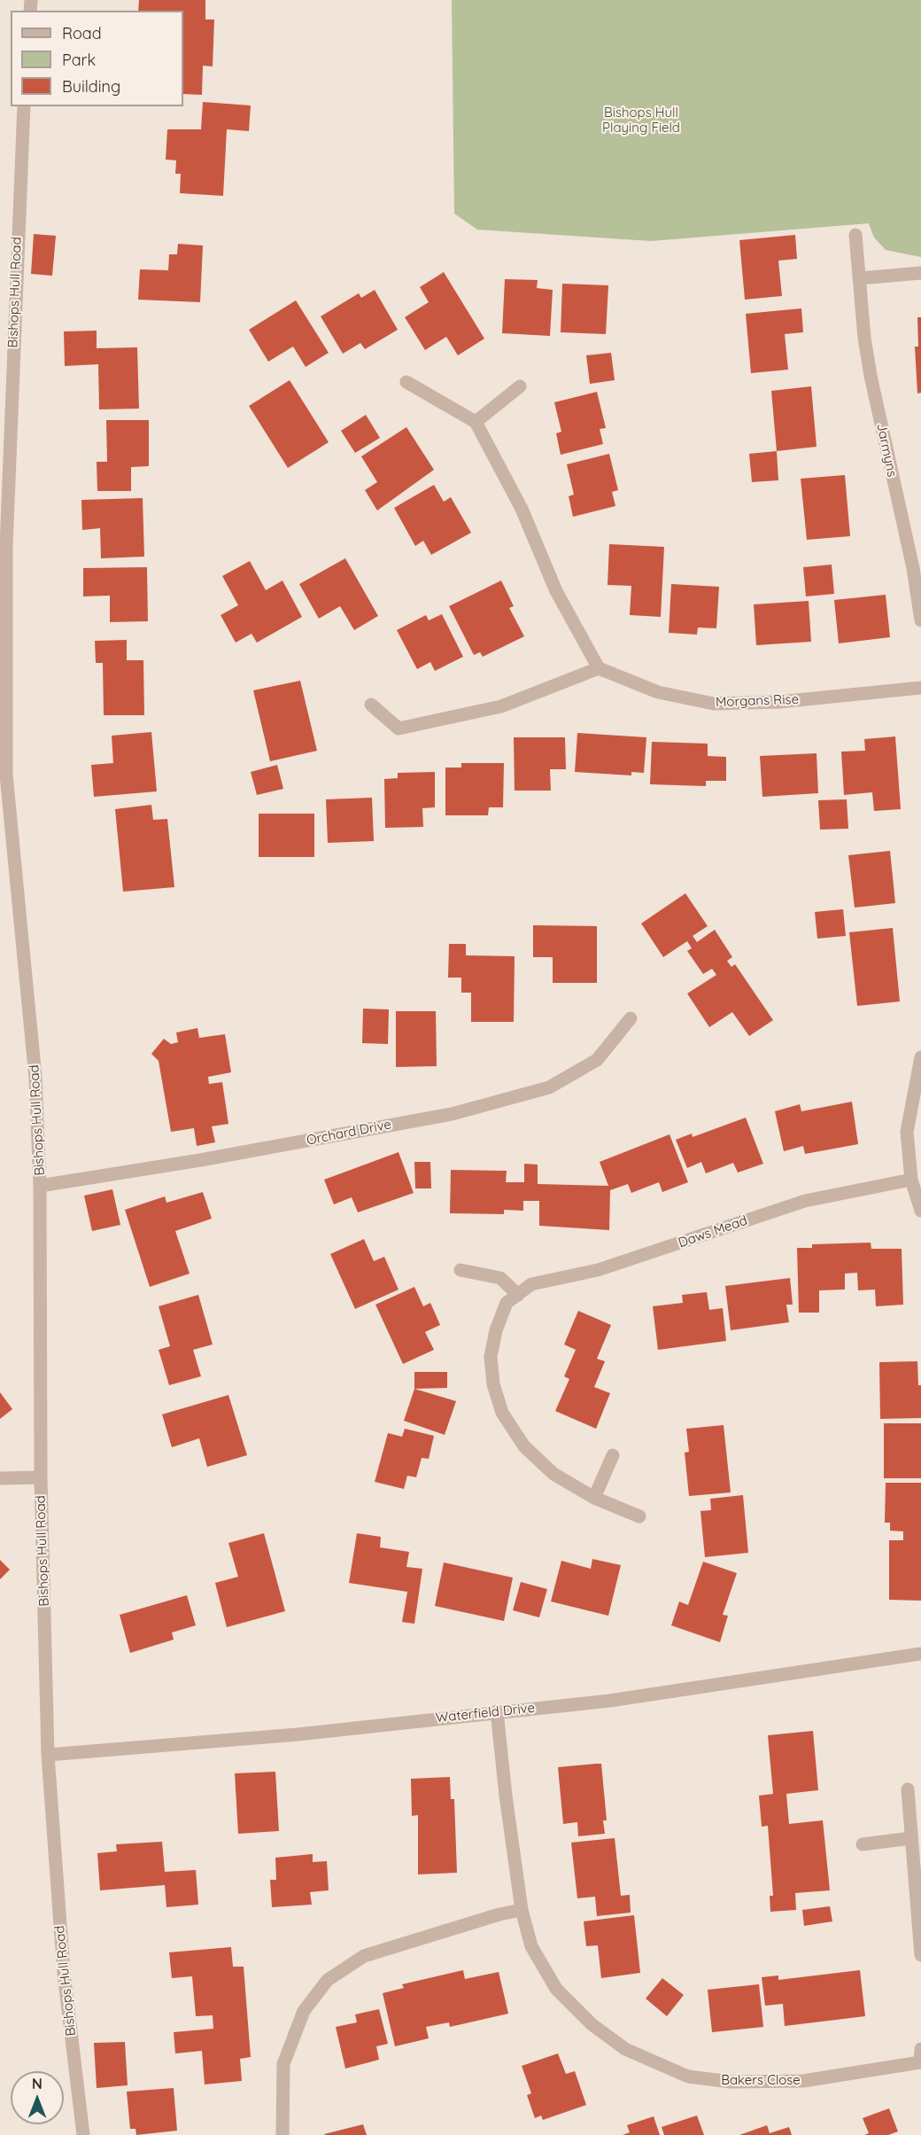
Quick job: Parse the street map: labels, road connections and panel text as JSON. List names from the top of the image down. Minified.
{"streets":{"street":["Bishops Hull Road","Jarmyns","Morgans Rise","Orchard Drive","Daws Mead","Waterfield Drive","Bakers Close"]},"crossings":[["Bishops Hull Road","Orchard Drive"],["Bishops Hull Road","Waterfield Drive"],["Waterfield Drive","Bakers Close"]],"parks":["Bishops Hull Playing Field"],"legend":["Road","Park","Building"],"north":"top"}
